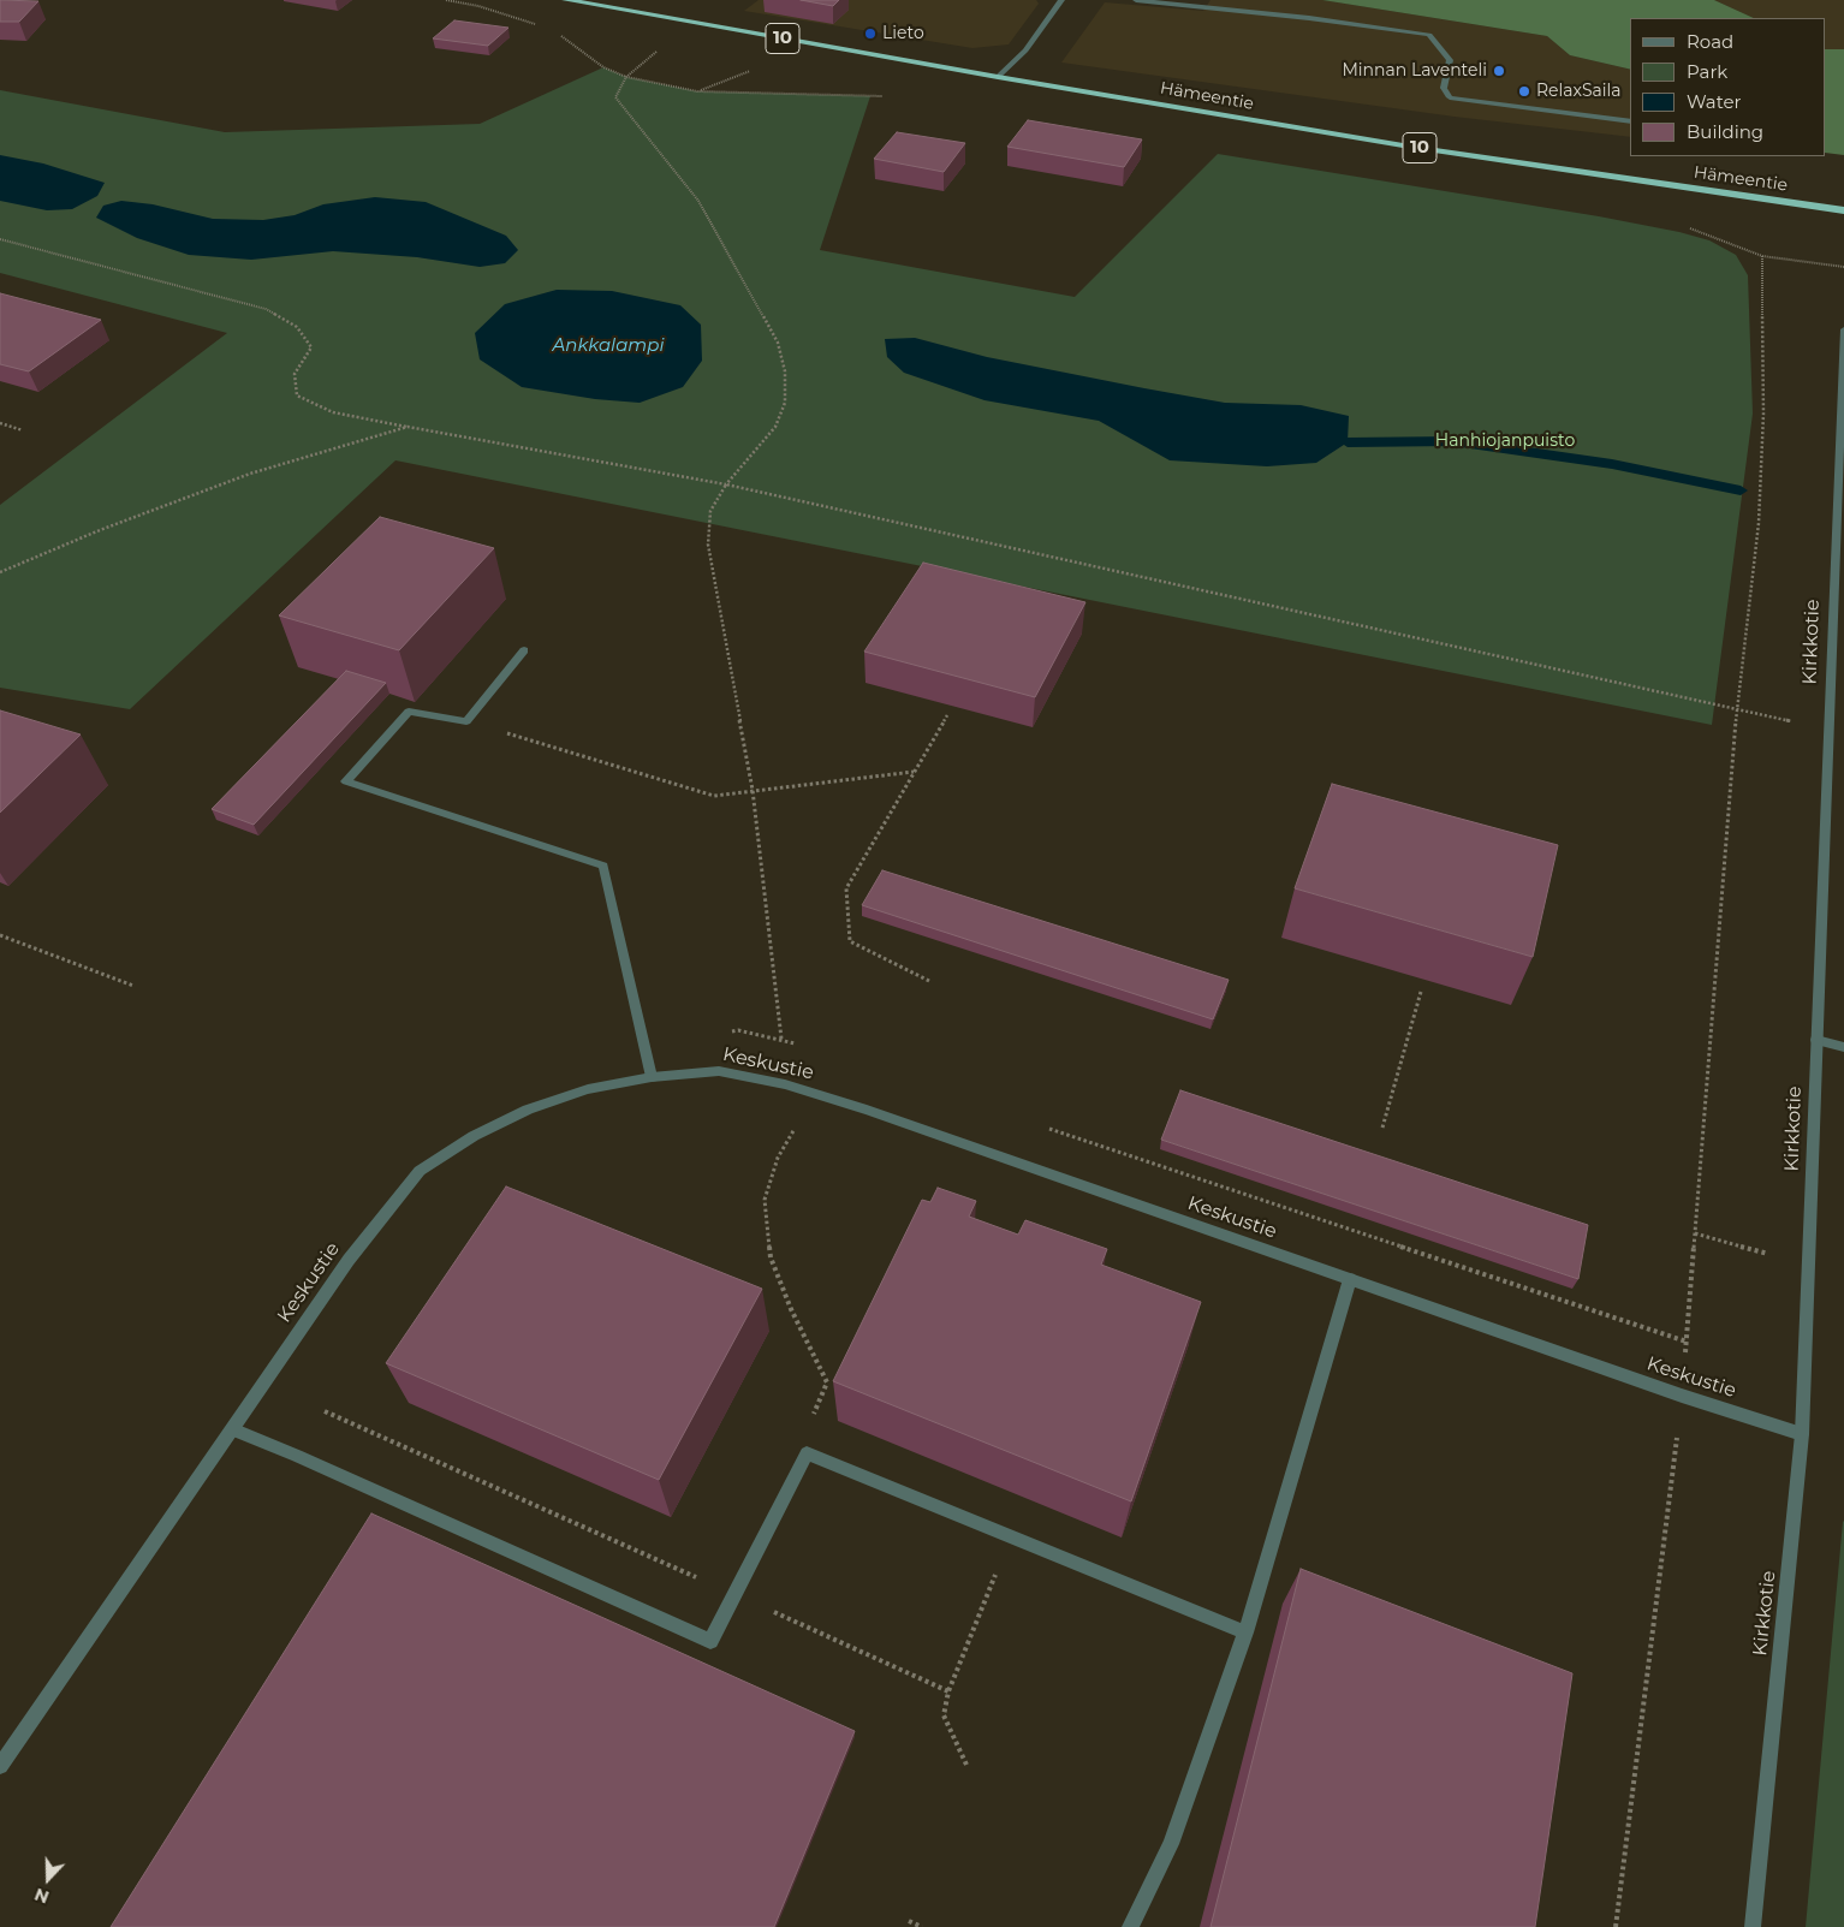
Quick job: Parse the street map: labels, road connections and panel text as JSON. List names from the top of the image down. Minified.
{"streets":{"highway":["10","Hämeentie"],"street":["Kirkkotie","Keskustie"]},"crossings":[["Kirkkotie","Keskustie"]],"water":["Ankkalampi"],"parks":["Hanhiojanpuisto"],"places":["Lieto","Minnan Laventeli","RelaxSaila"],"legend":["Road","Park","Water","Building"],"north":"bottom"}
